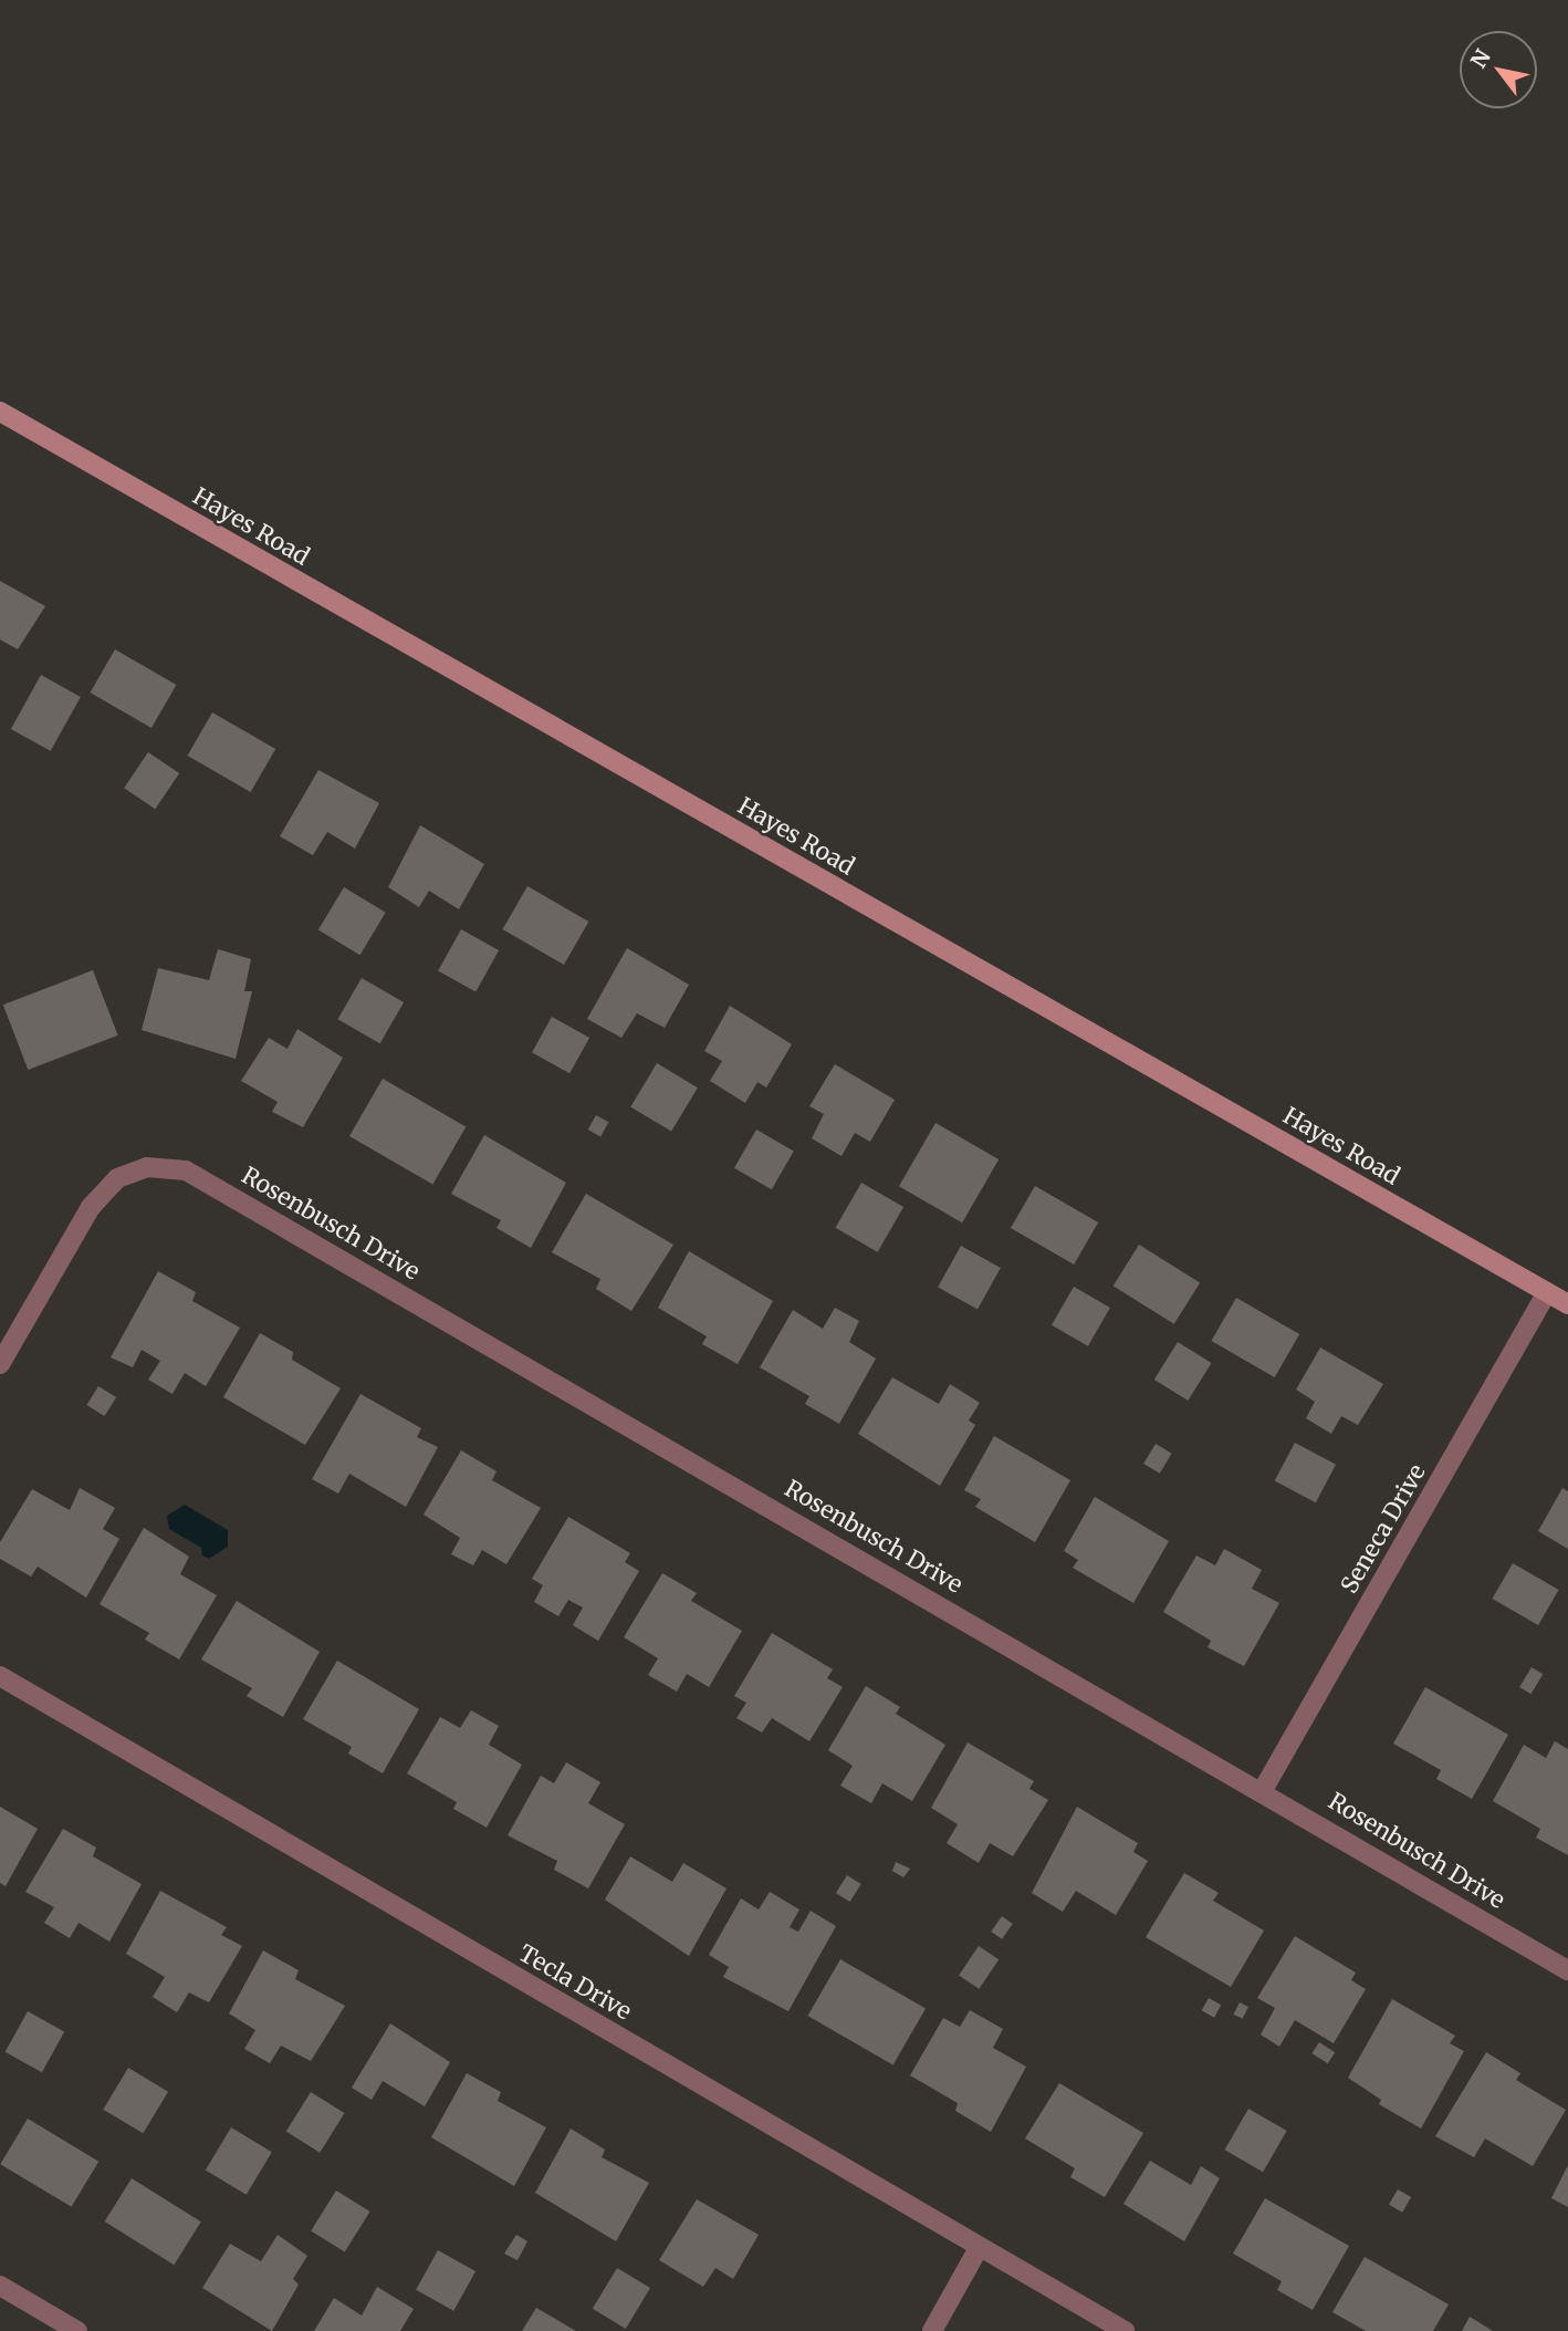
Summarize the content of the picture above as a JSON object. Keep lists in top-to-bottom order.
{
  "streets": {
    "street": [
      "Hayes Road",
      "Rosenbusch Drive",
      "Seneca Drive",
      "Tecla Drive"
    ]
  },
  "crossings": [
    ["Hayes Road", "Seneca Drive"],
    ["Rosenbusch Drive", "Seneca Drive"]
  ],
  "north": "top left"
}
